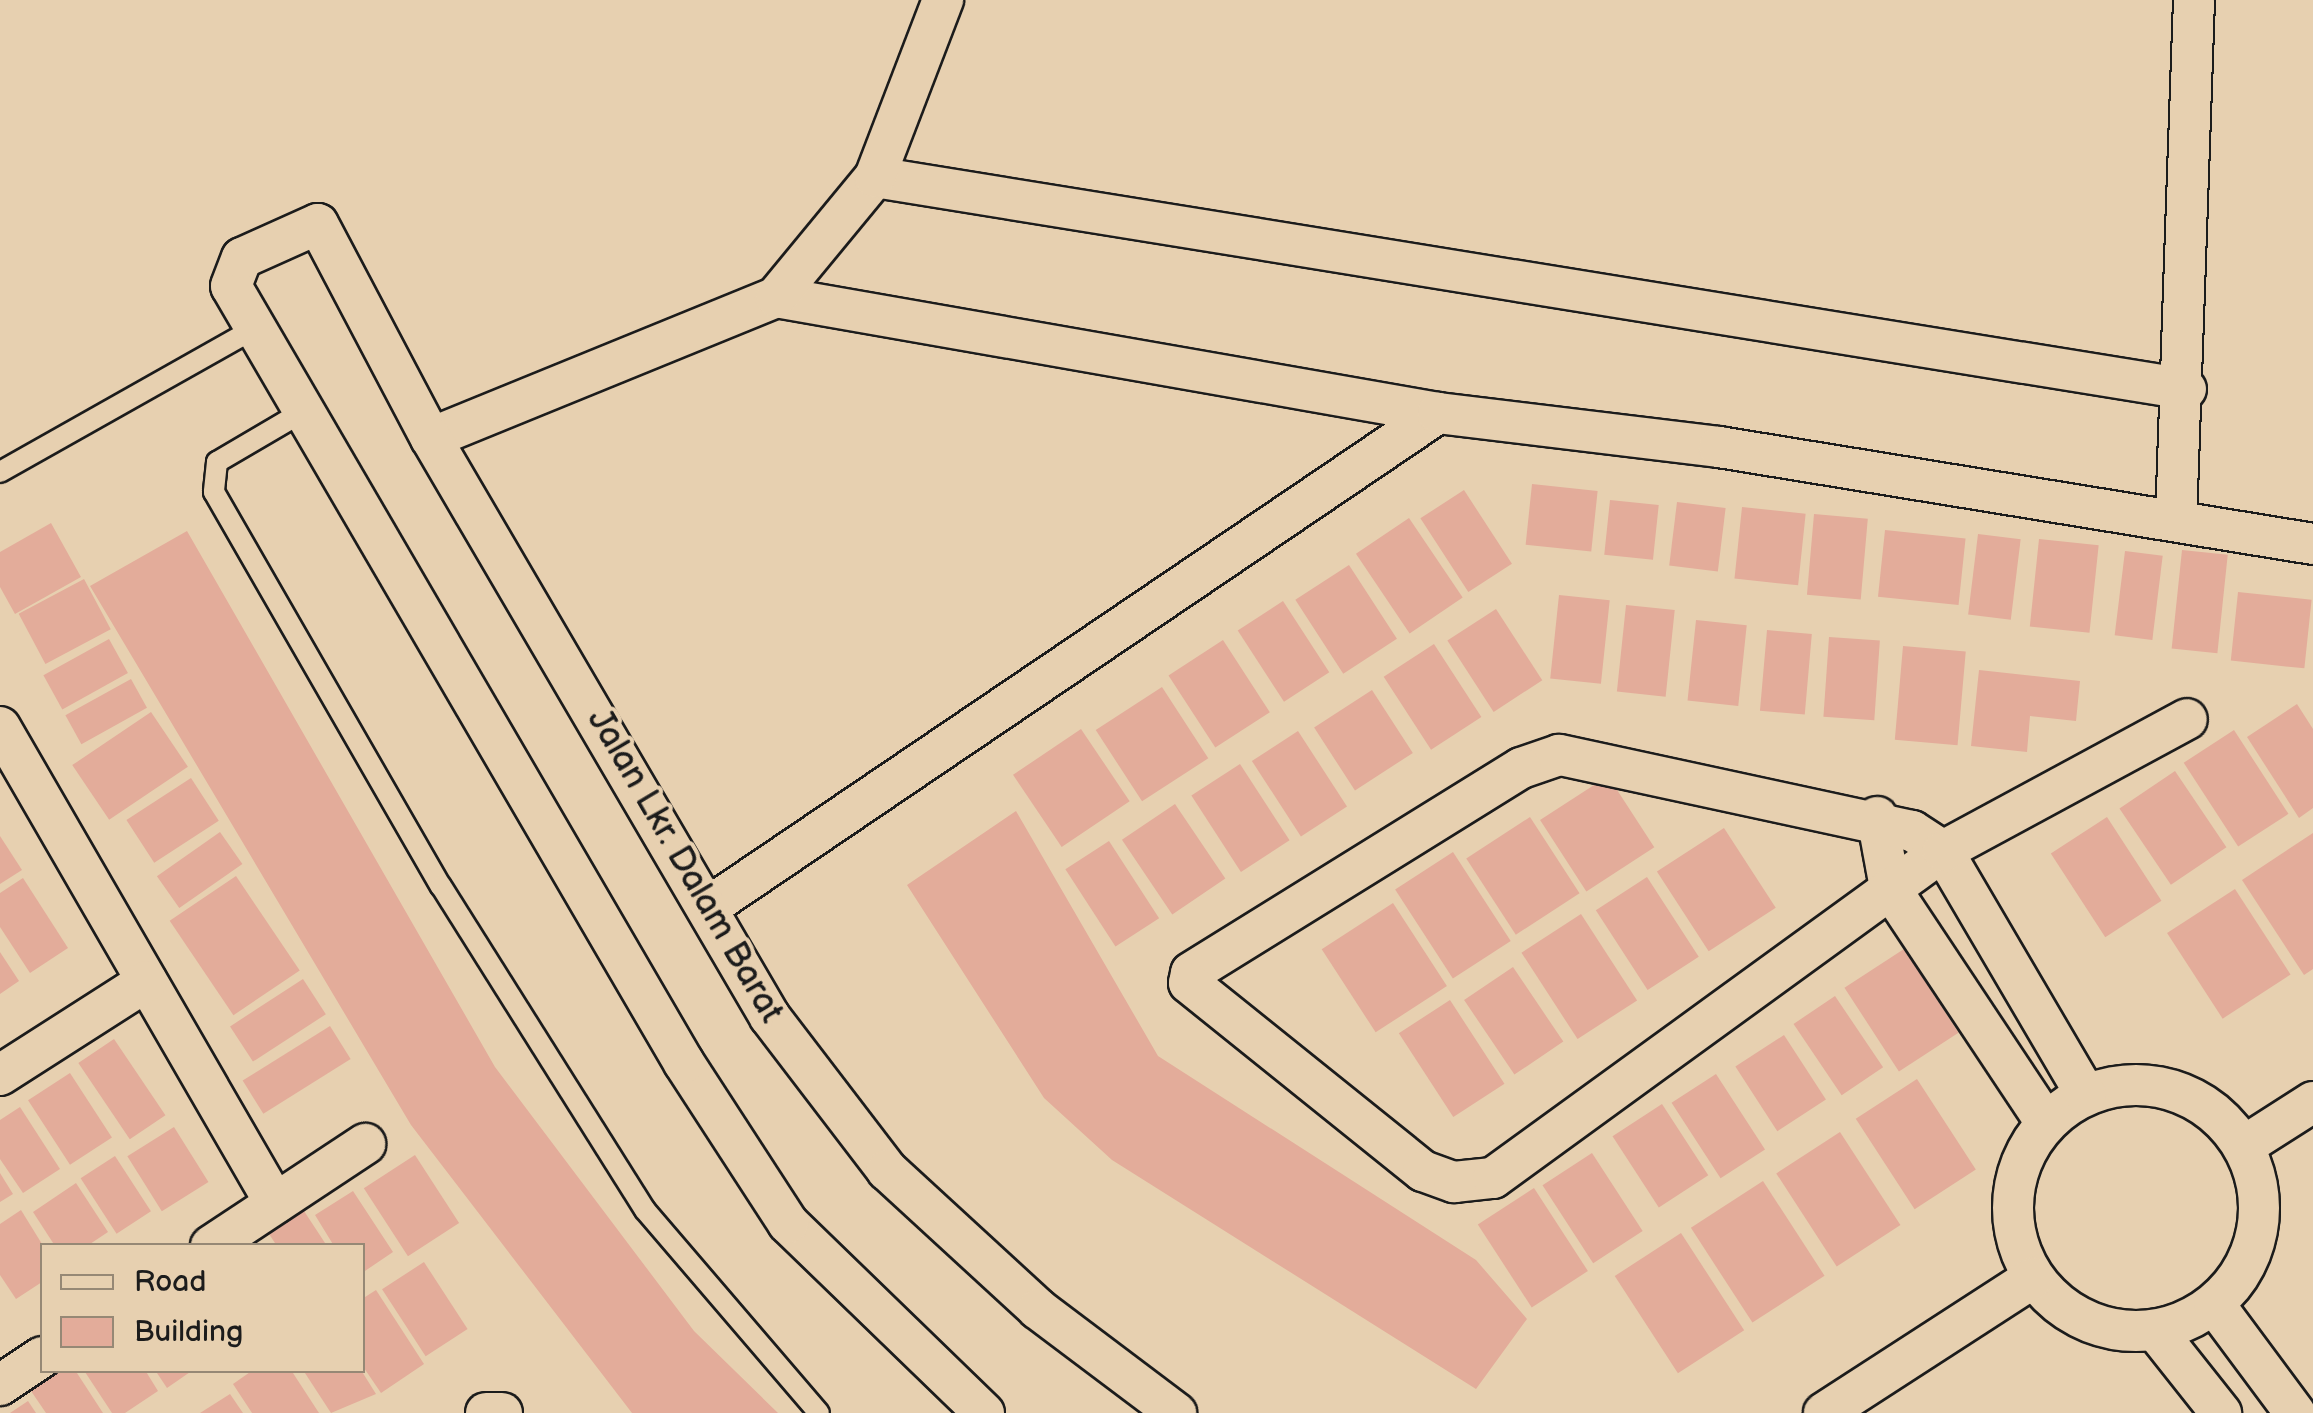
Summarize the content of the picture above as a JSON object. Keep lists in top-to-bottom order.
{
  "streets": {
    "street": ["Jalan Lkr. Dalam Barat"]
  },
  "legend": ["Road", "Building"]
}
